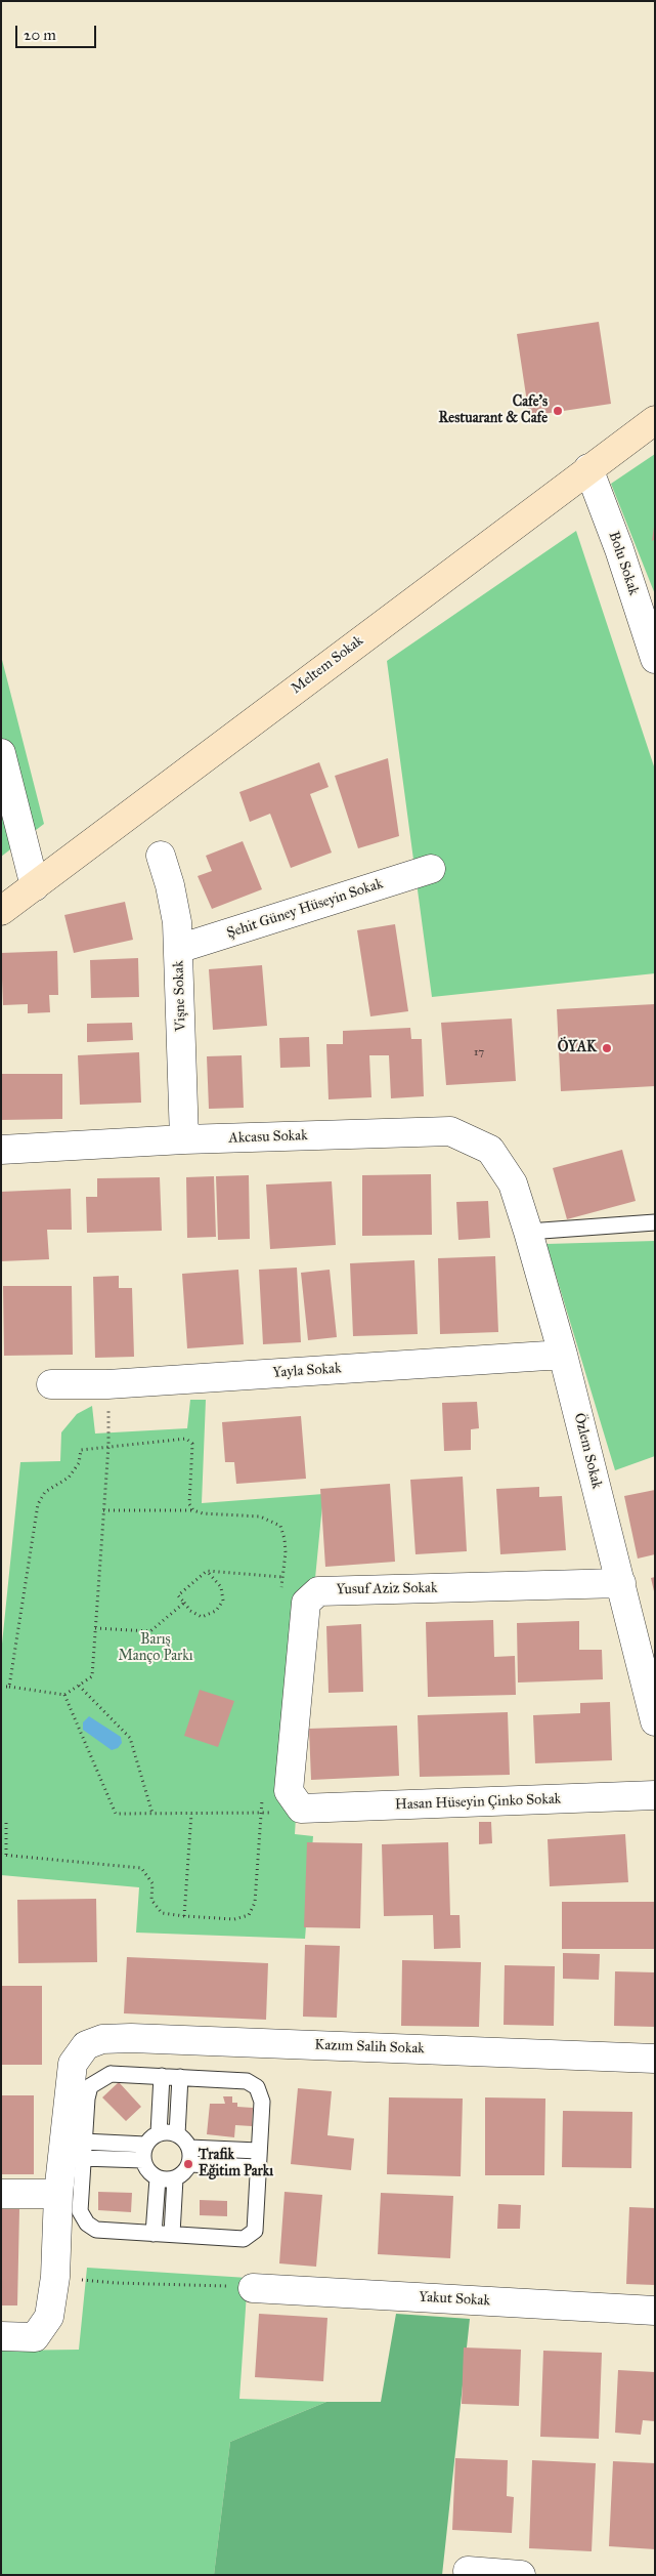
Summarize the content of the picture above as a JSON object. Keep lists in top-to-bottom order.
{
  "streets": {
    "main road": ["Meltem Sokak"],
    "street": [
      "Bolu Sokak",
      "Şehit Güney Hüseyin Sokak",
      "Vişne Sokak",
      "Akcasu Sokak",
      "Yayla Sokak",
      "Özlem Sokak",
      "Yusuf Aziz Sokak",
      "Hasan Hüseyin Çinko Sokak",
      "Kazım Salih Sokak",
      "Yakut Sokak"
    ]
  },
  "crossings": [
    ["Bolu Sokak", "Meltem Sokak"],
    ["Şehit Güney Hüseyin Sokak", "Vişne Sokak"],
    ["Vişne Sokak", "Akcasu Sokak"],
    ["Akcasu Sokak", "Özlem Sokak"],
    ["Yayla Sokak", "Özlem Sokak"],
    ["Özlem Sokak", "Yusuf Aziz Sokak"],
    ["Yusuf Aziz Sokak", "Hasan Hüseyin Çinko Sokak"]
  ],
  "parks": ["Barış Manço Parkı"],
  "places": ["Cafe's Restuarant & Cafe", "ÖYAK", "Trafik Eğitim Parkı"],
  "house_numbers": ["17"],
  "scale_bar": "20 m"
}
